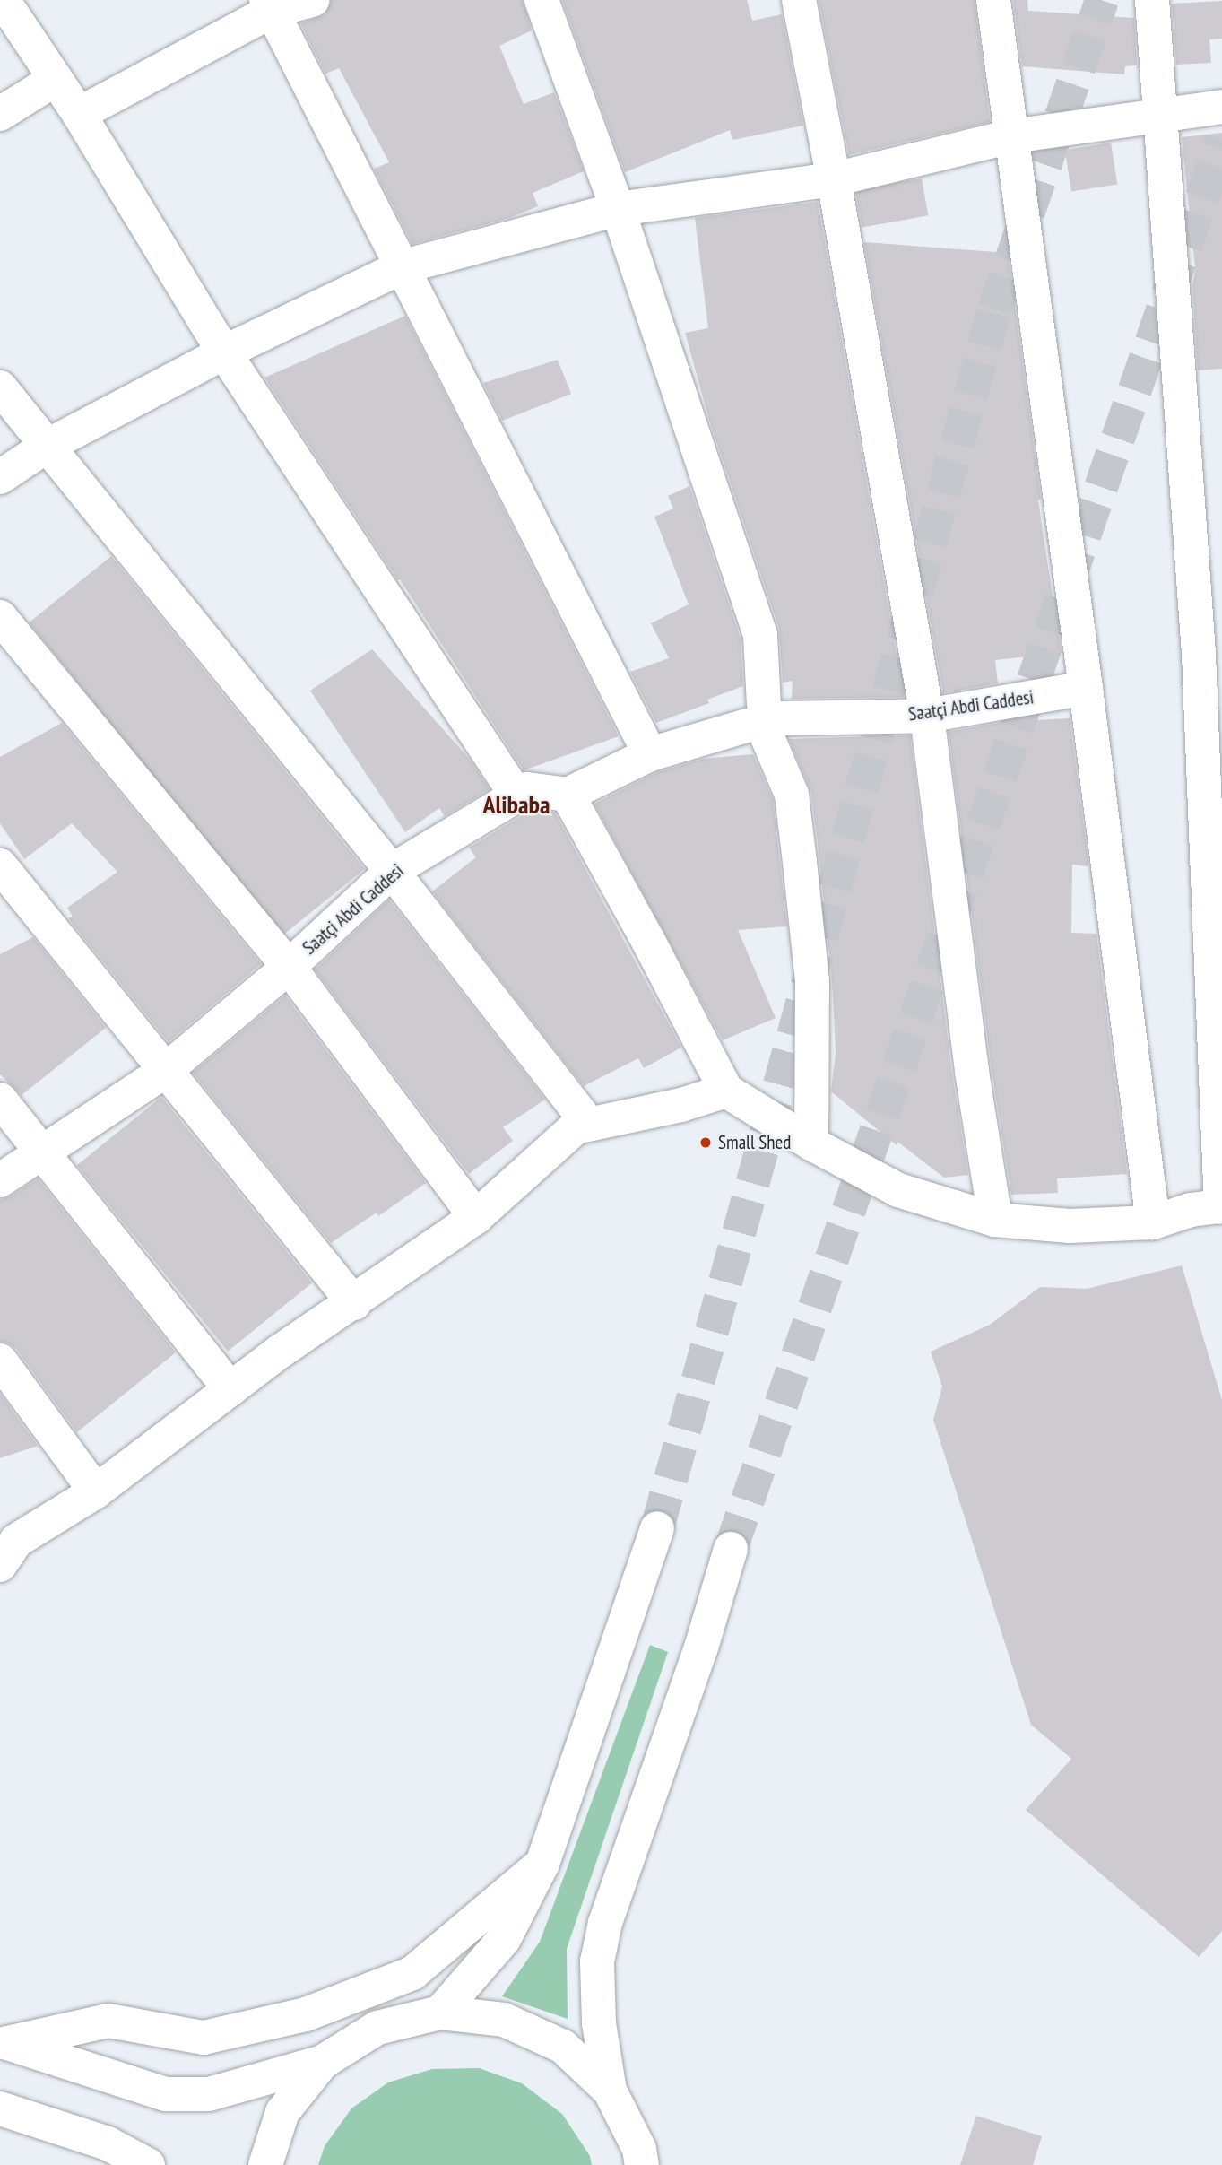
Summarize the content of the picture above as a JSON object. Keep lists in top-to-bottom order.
{
  "streets": {
    "street": ["Saatçi Abdi Caddesi"]
  },
  "districts": ["Alibaba"],
  "places": ["Small Shed"]
}
